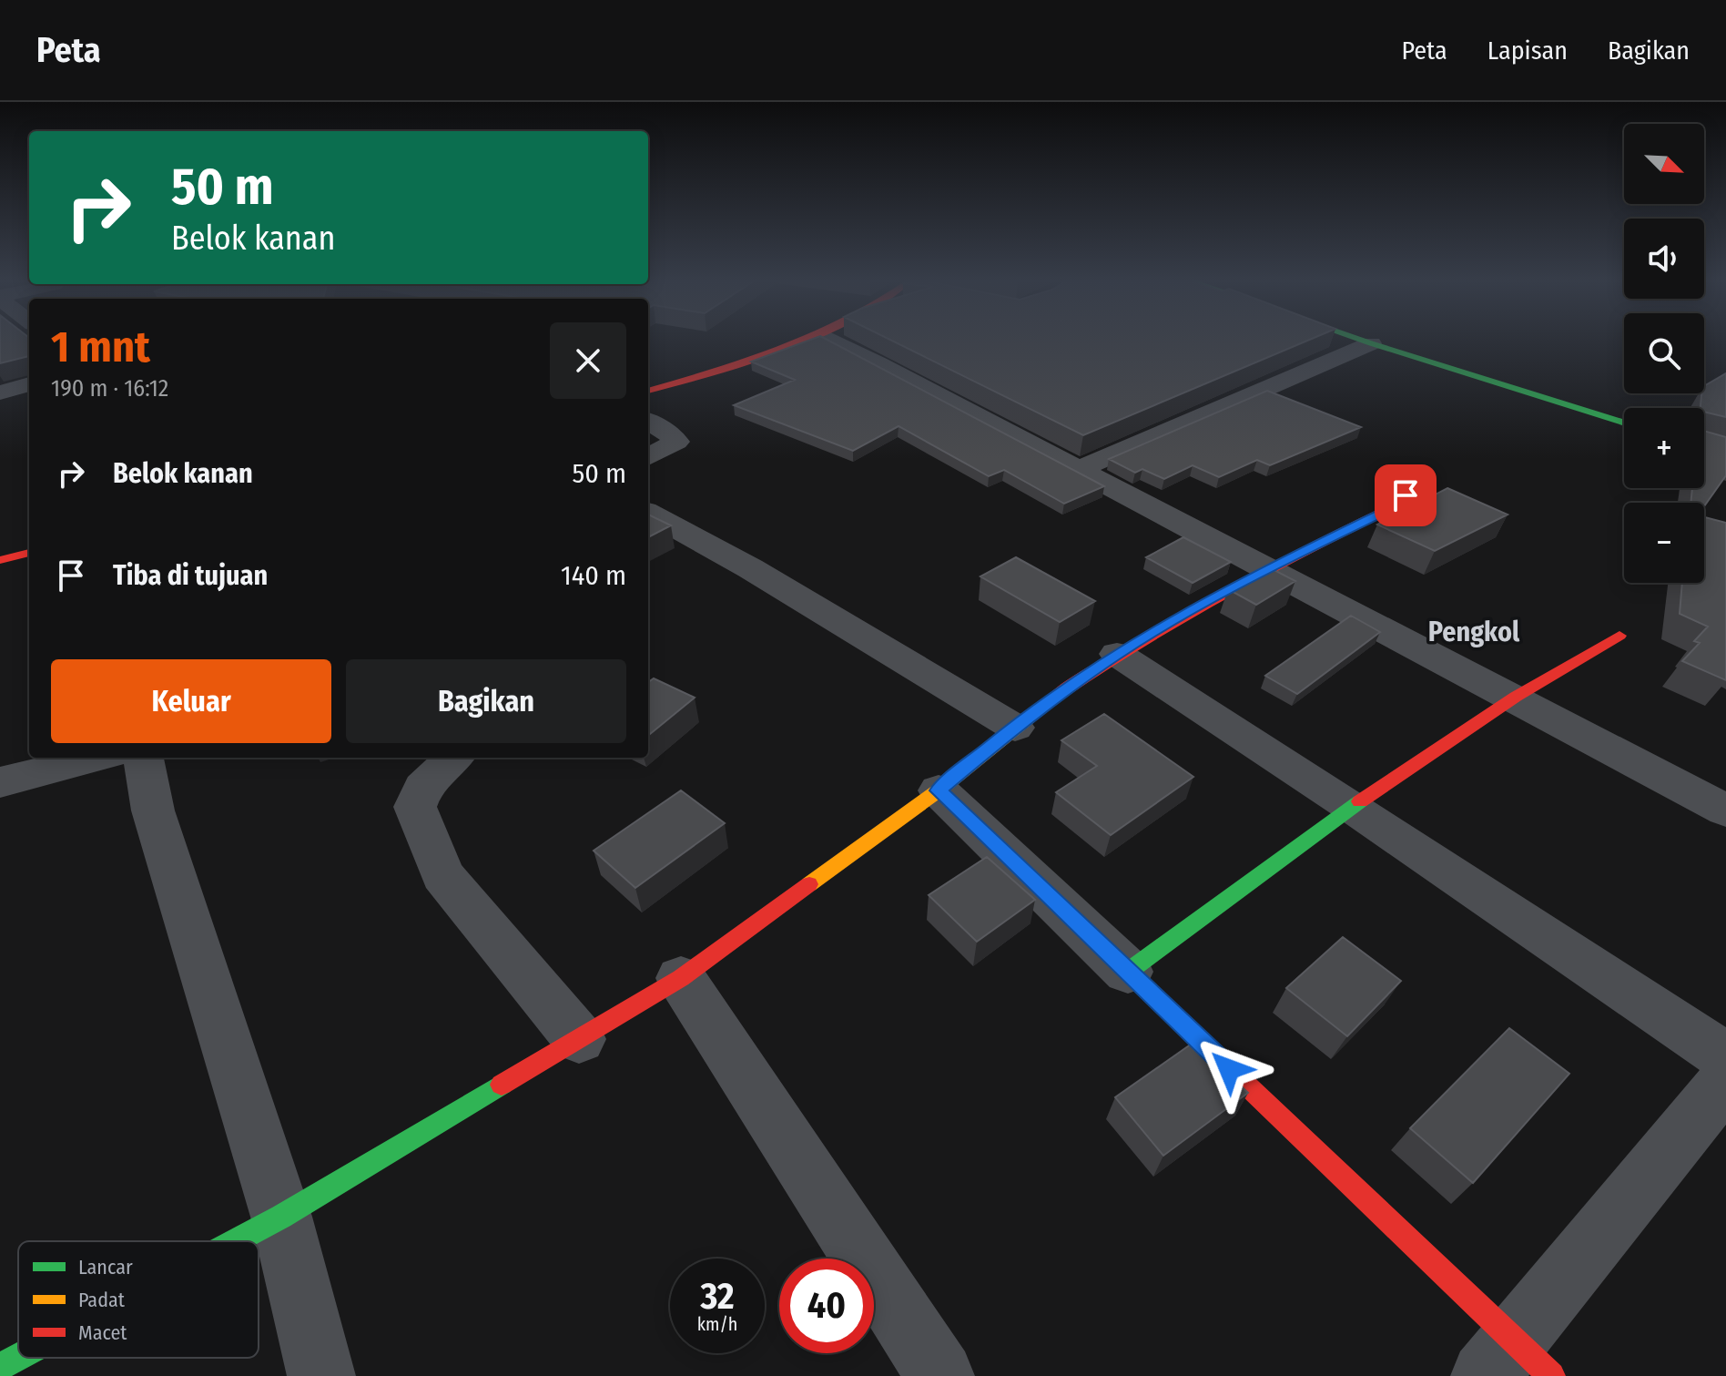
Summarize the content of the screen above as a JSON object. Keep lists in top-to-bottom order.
{
  "districts": ["Pengkol"],
  "legend": ["Lancar", "Padat", "Macet"],
  "north": "bottom right",
  "page": {
    "header": "Peta",
    "nav": ["Peta", "Lapisan", "Bagikan"],
    "map_buttons": ["+", "−"],
    "turn": ["50 m", "Belok kanan"],
    "heading": ["1 mnt", "190 m · 16:12"],
    "list": [
      {
        "name": "Belok kanan",
        "value": "50 m"
      },
      {
        "name": "Tiba di tujuan",
        "value": "140 m"
      }
    ],
    "buttons": ["Keluar", "Bagikan"],
    "speed": "32 km/h",
    "limit": "40"
  }
}
